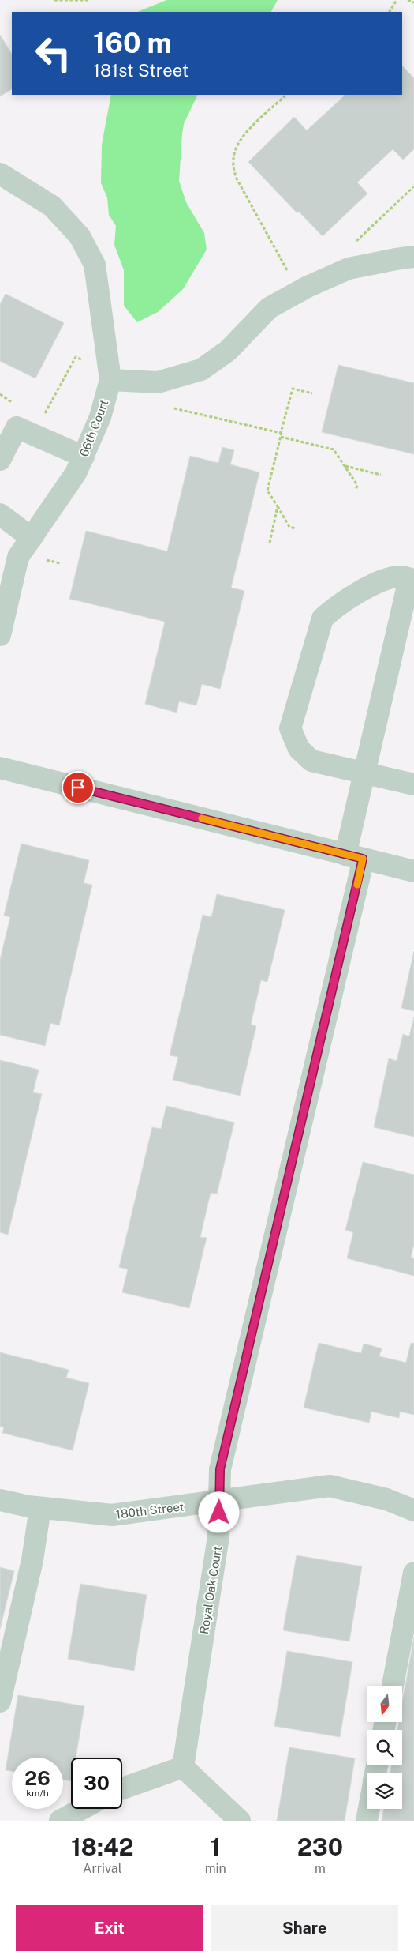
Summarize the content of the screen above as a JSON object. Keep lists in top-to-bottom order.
{
  "streets": {
    "street": ["66th Court", "180th Street", "Royal Oak Court"]
  },
  "crossings": [
    ["180th Street", "Royal Oak Court"]
  ],
  "north": "bottom",
  "page": {
    "turn": ["160 m", "181st Street"],
    "speed": "26 km/h",
    "limit": "30",
    "eta": [
      "18:42",
      "Arrival",
      "1",
      "min",
      "230",
      "m"
    ],
    "buttons": ["Exit", "Share"]
  }
}
